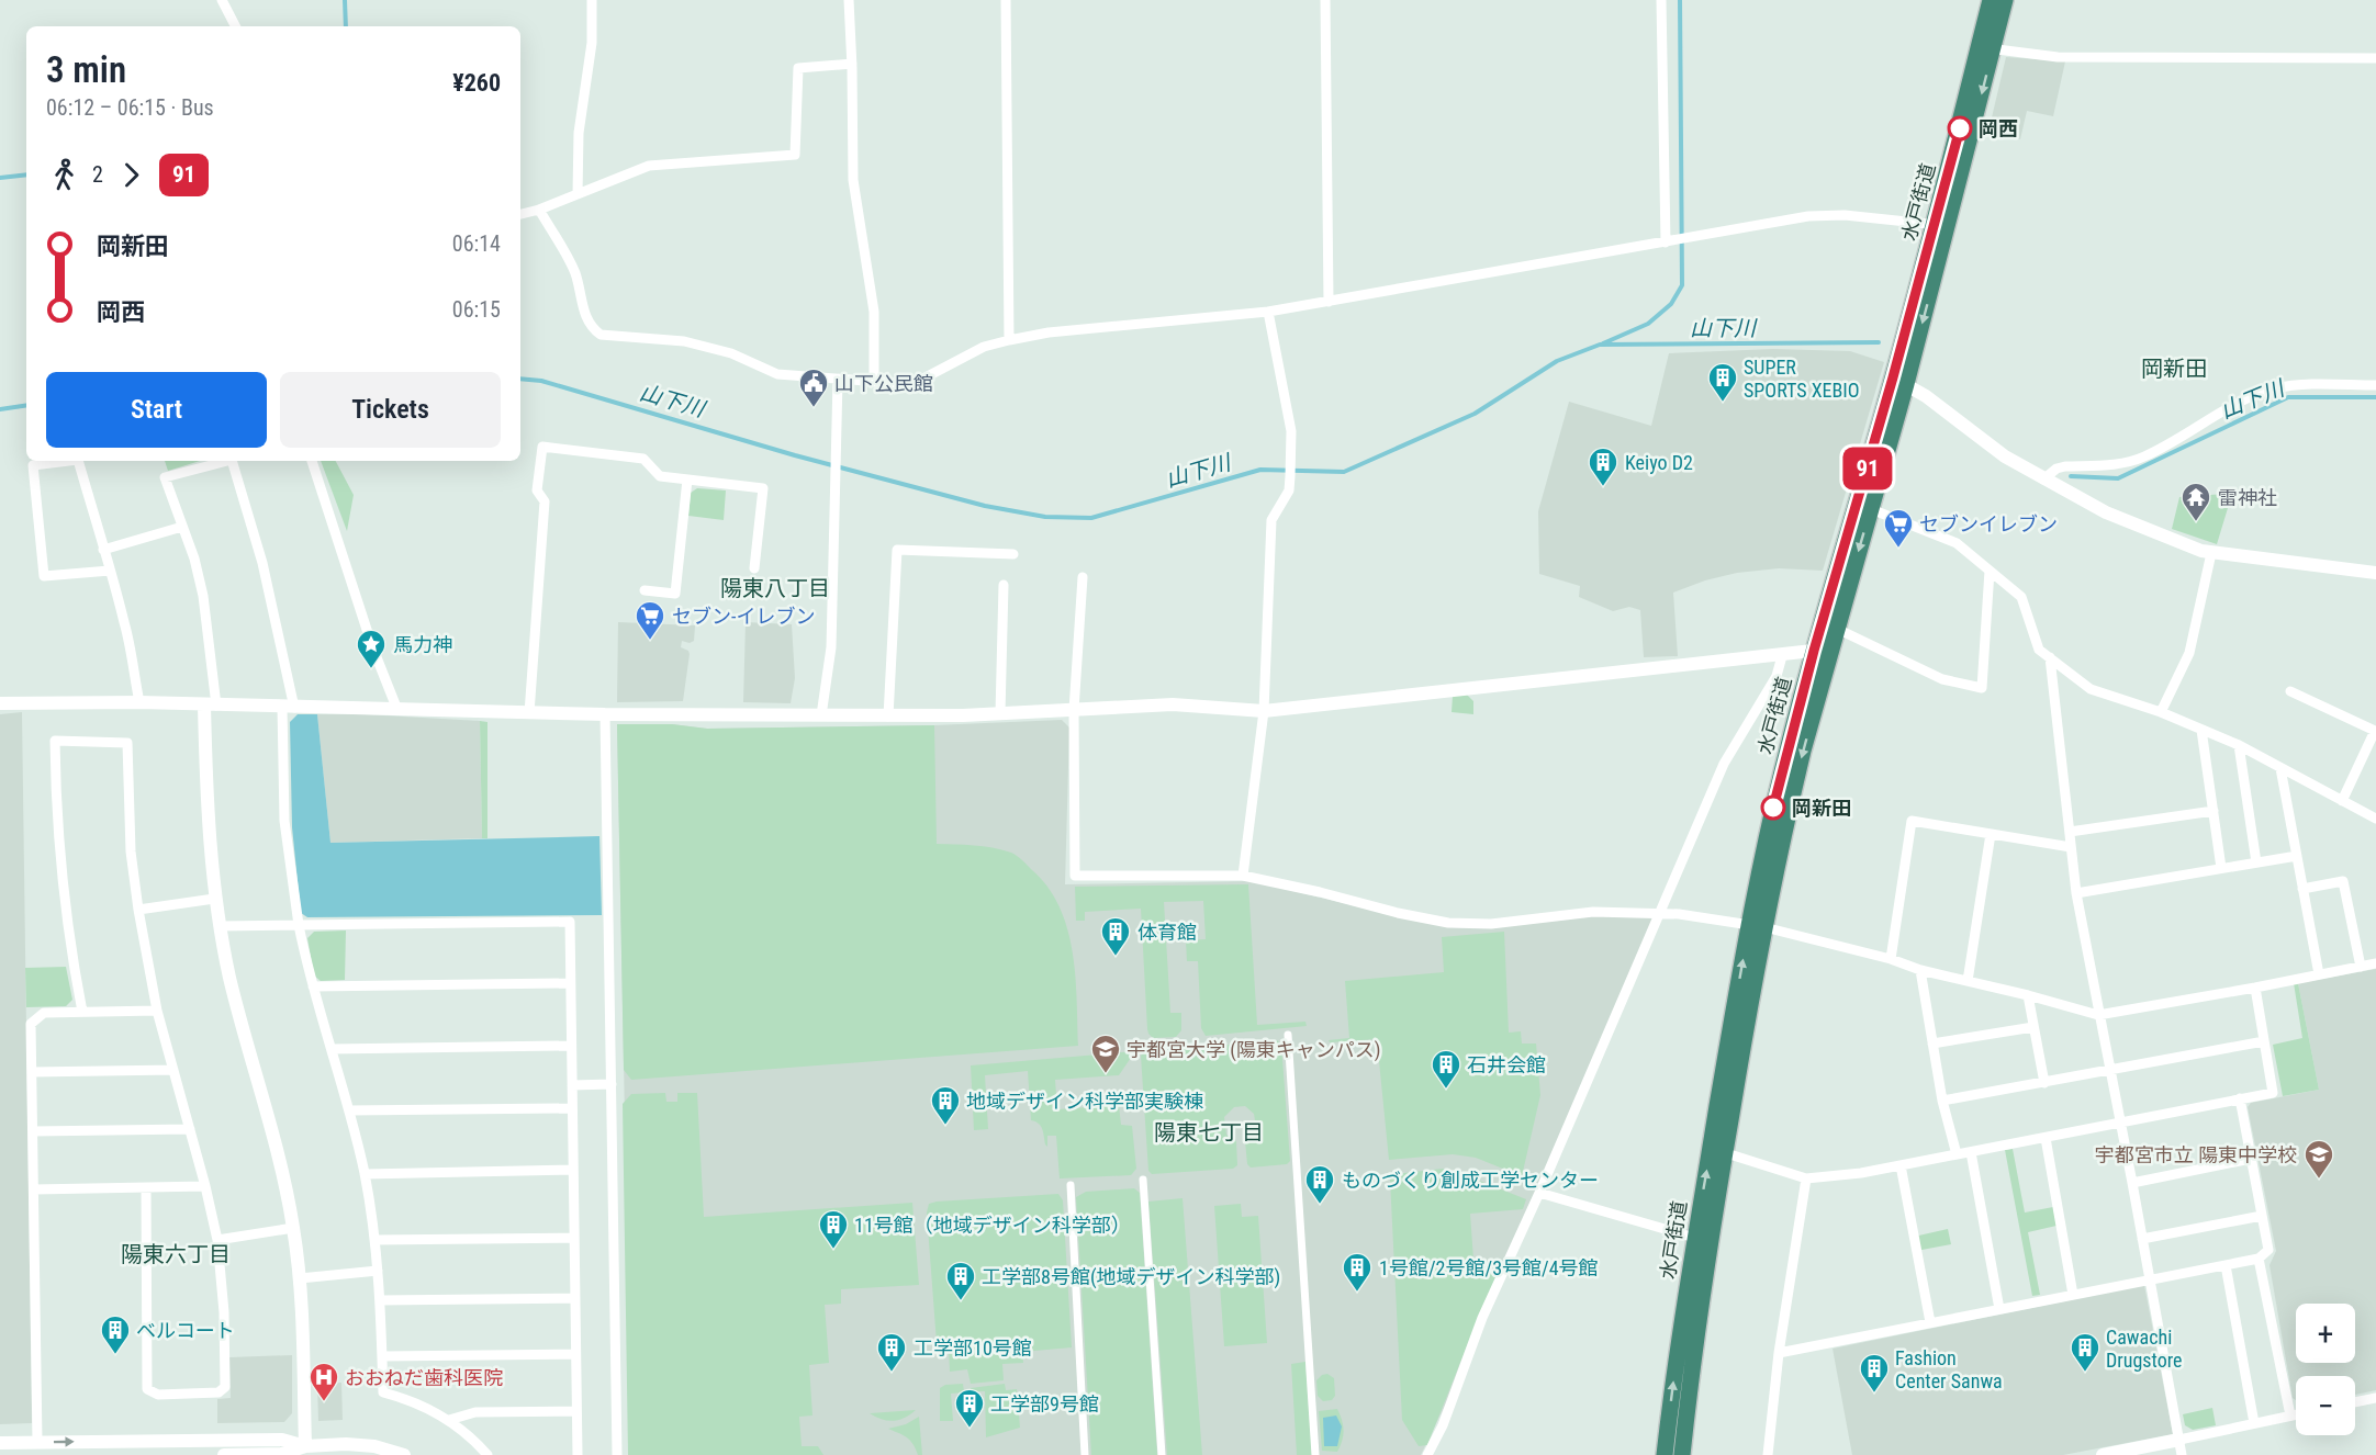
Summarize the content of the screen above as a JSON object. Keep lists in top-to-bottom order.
{
  "streets": {
    "highway": ["水戸街道"]
  },
  "districts": [
    "岡新田",
    "陽東八丁目",
    "陽東七丁目",
    "陽東六丁目"
  ],
  "water": ["山下川"],
  "places": {
    "other": ["岡西", "岡新田"],
    "building": [
      "SUPER SPORTS XEBIO",
      "Keiyo D2",
      "体育館",
      "石井会館",
      "地域デザイン科学部実験棟",
      "ものづくり創成工学センター",
      "11号館（地域デザイン科学部）",
      "1号館/2号館/3号館/4号館",
      "工学部8号館(地域デザイン科学部)",
      "ベルコート",
      "工学部10号館",
      "Cawachi Drugstore",
      "Fashion Center Sanwa",
      "工学部9号館"
    ],
    "public building": ["山下公民館"],
    "temple": ["雷神社"],
    "supermarket": ["セブンイレブン", "セブン-イレブン"],
    "place": ["馬力神"],
    "school or university": ["宇都宮大学 (陽東キャンパス)", "宇都宮市立 陽東中学校"],
    "hospital": ["おおねだ歯科医院"]
  },
  "lines": ["bus line 91"],
  "page": {
    "on_map": "91",
    "heading": ["3 min", "06:12 – 06:15 · Bus", "¥260"],
    "legs": ["2", "91"],
    "list": [
      {
        "name": "岡新田",
        "value": "06:14"
      },
      {
        "name": "岡西",
        "value": "06:15"
      }
    ],
    "buttons": ["Start", "Tickets"],
    "map_buttons": ["+", "−"]
  }
}
